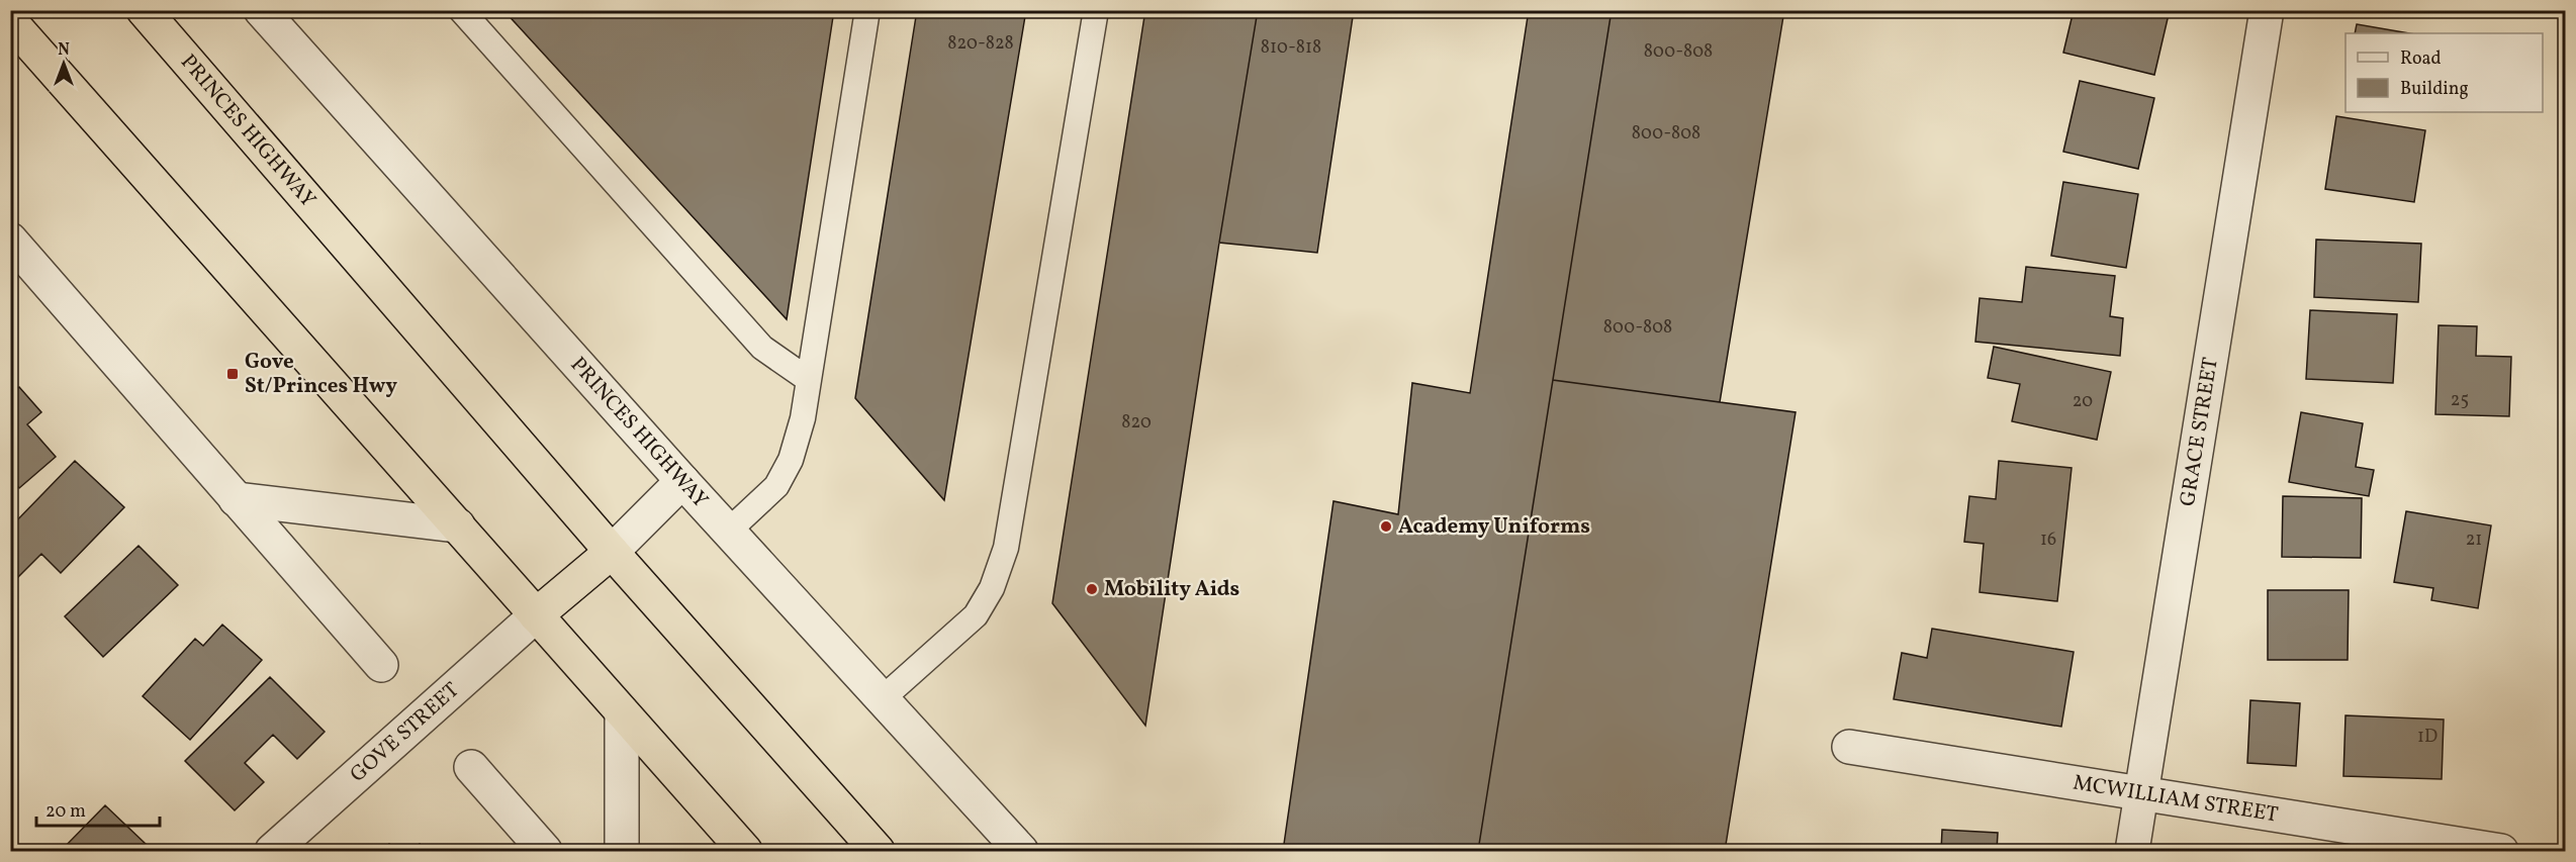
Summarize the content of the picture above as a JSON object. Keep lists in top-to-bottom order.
{
  "streets": {
    "highway": ["PRINCES HIGHWAY"],
    "street": ["GRACE STREET", "GOVE STREET", "MCWILLIAM STREET"]
  },
  "crossings": [
    ["GRACE STREET", "MCWILLIAM STREET"]
  ],
  "places": {
    "transit": ["Gove St/Princes Hwy"],
    "other": ["Academy Uniforms", "Mobility Aids"]
  },
  "house_numbers": [
    "820-828",
    "810-818",
    "800-808",
    "800-808",
    "800-808",
    "25",
    "20",
    "820",
    "16",
    "21",
    "1D"
  ],
  "legend": ["Road", "Building"],
  "scale_bar": "20 m",
  "north": "top"
}
